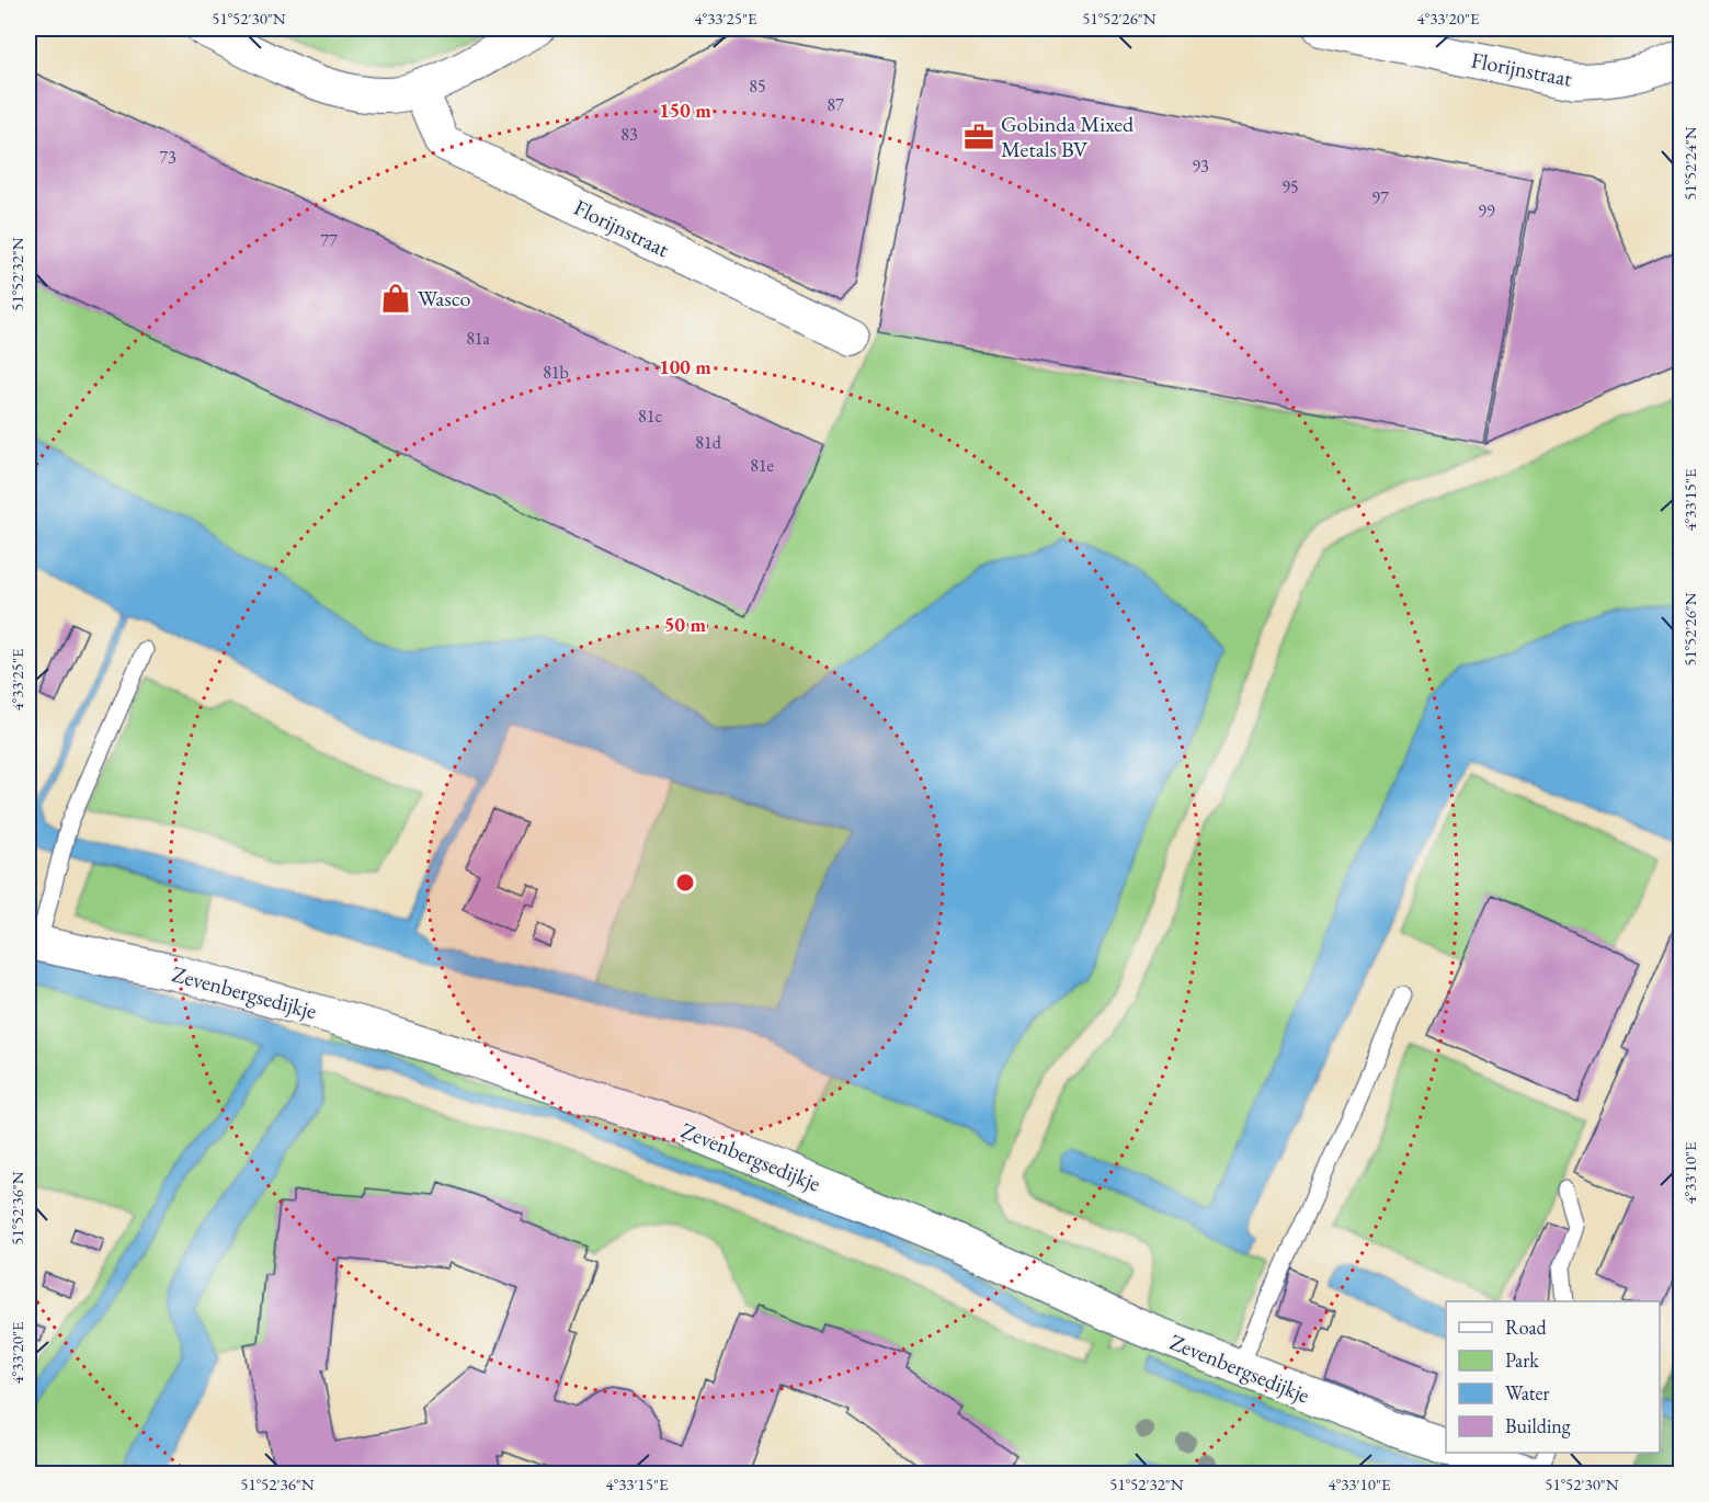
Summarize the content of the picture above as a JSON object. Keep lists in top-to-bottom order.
{
  "streets": {
    "street": ["Florijnstraat", "Zevenbergsedijkje"]
  },
  "places": {
    "office": ["Gobinda Mixed Metals BV"],
    "shop": ["Wasco"]
  },
  "house_numbers": [
    "85",
    "87",
    "83",
    "73",
    "93",
    "95",
    "97",
    "99",
    "77",
    "81a",
    "81b",
    "81c",
    "81d",
    "81e"
  ],
  "legend": [
    "Road",
    "Park",
    "Water",
    "Building"
  ],
  "coordinates": [
    "51°52'30\"N",
    "4°33'25\"E",
    "51°52'26\"N",
    "4°33'20\"E",
    "51°52'24\"N",
    "51°52'32\"N",
    "4°33'15\"E",
    "4°33'10\"E",
    "51°52'36\"N"
  ],
  "rings": ["150 m", "100 m", "50 m"]
}
